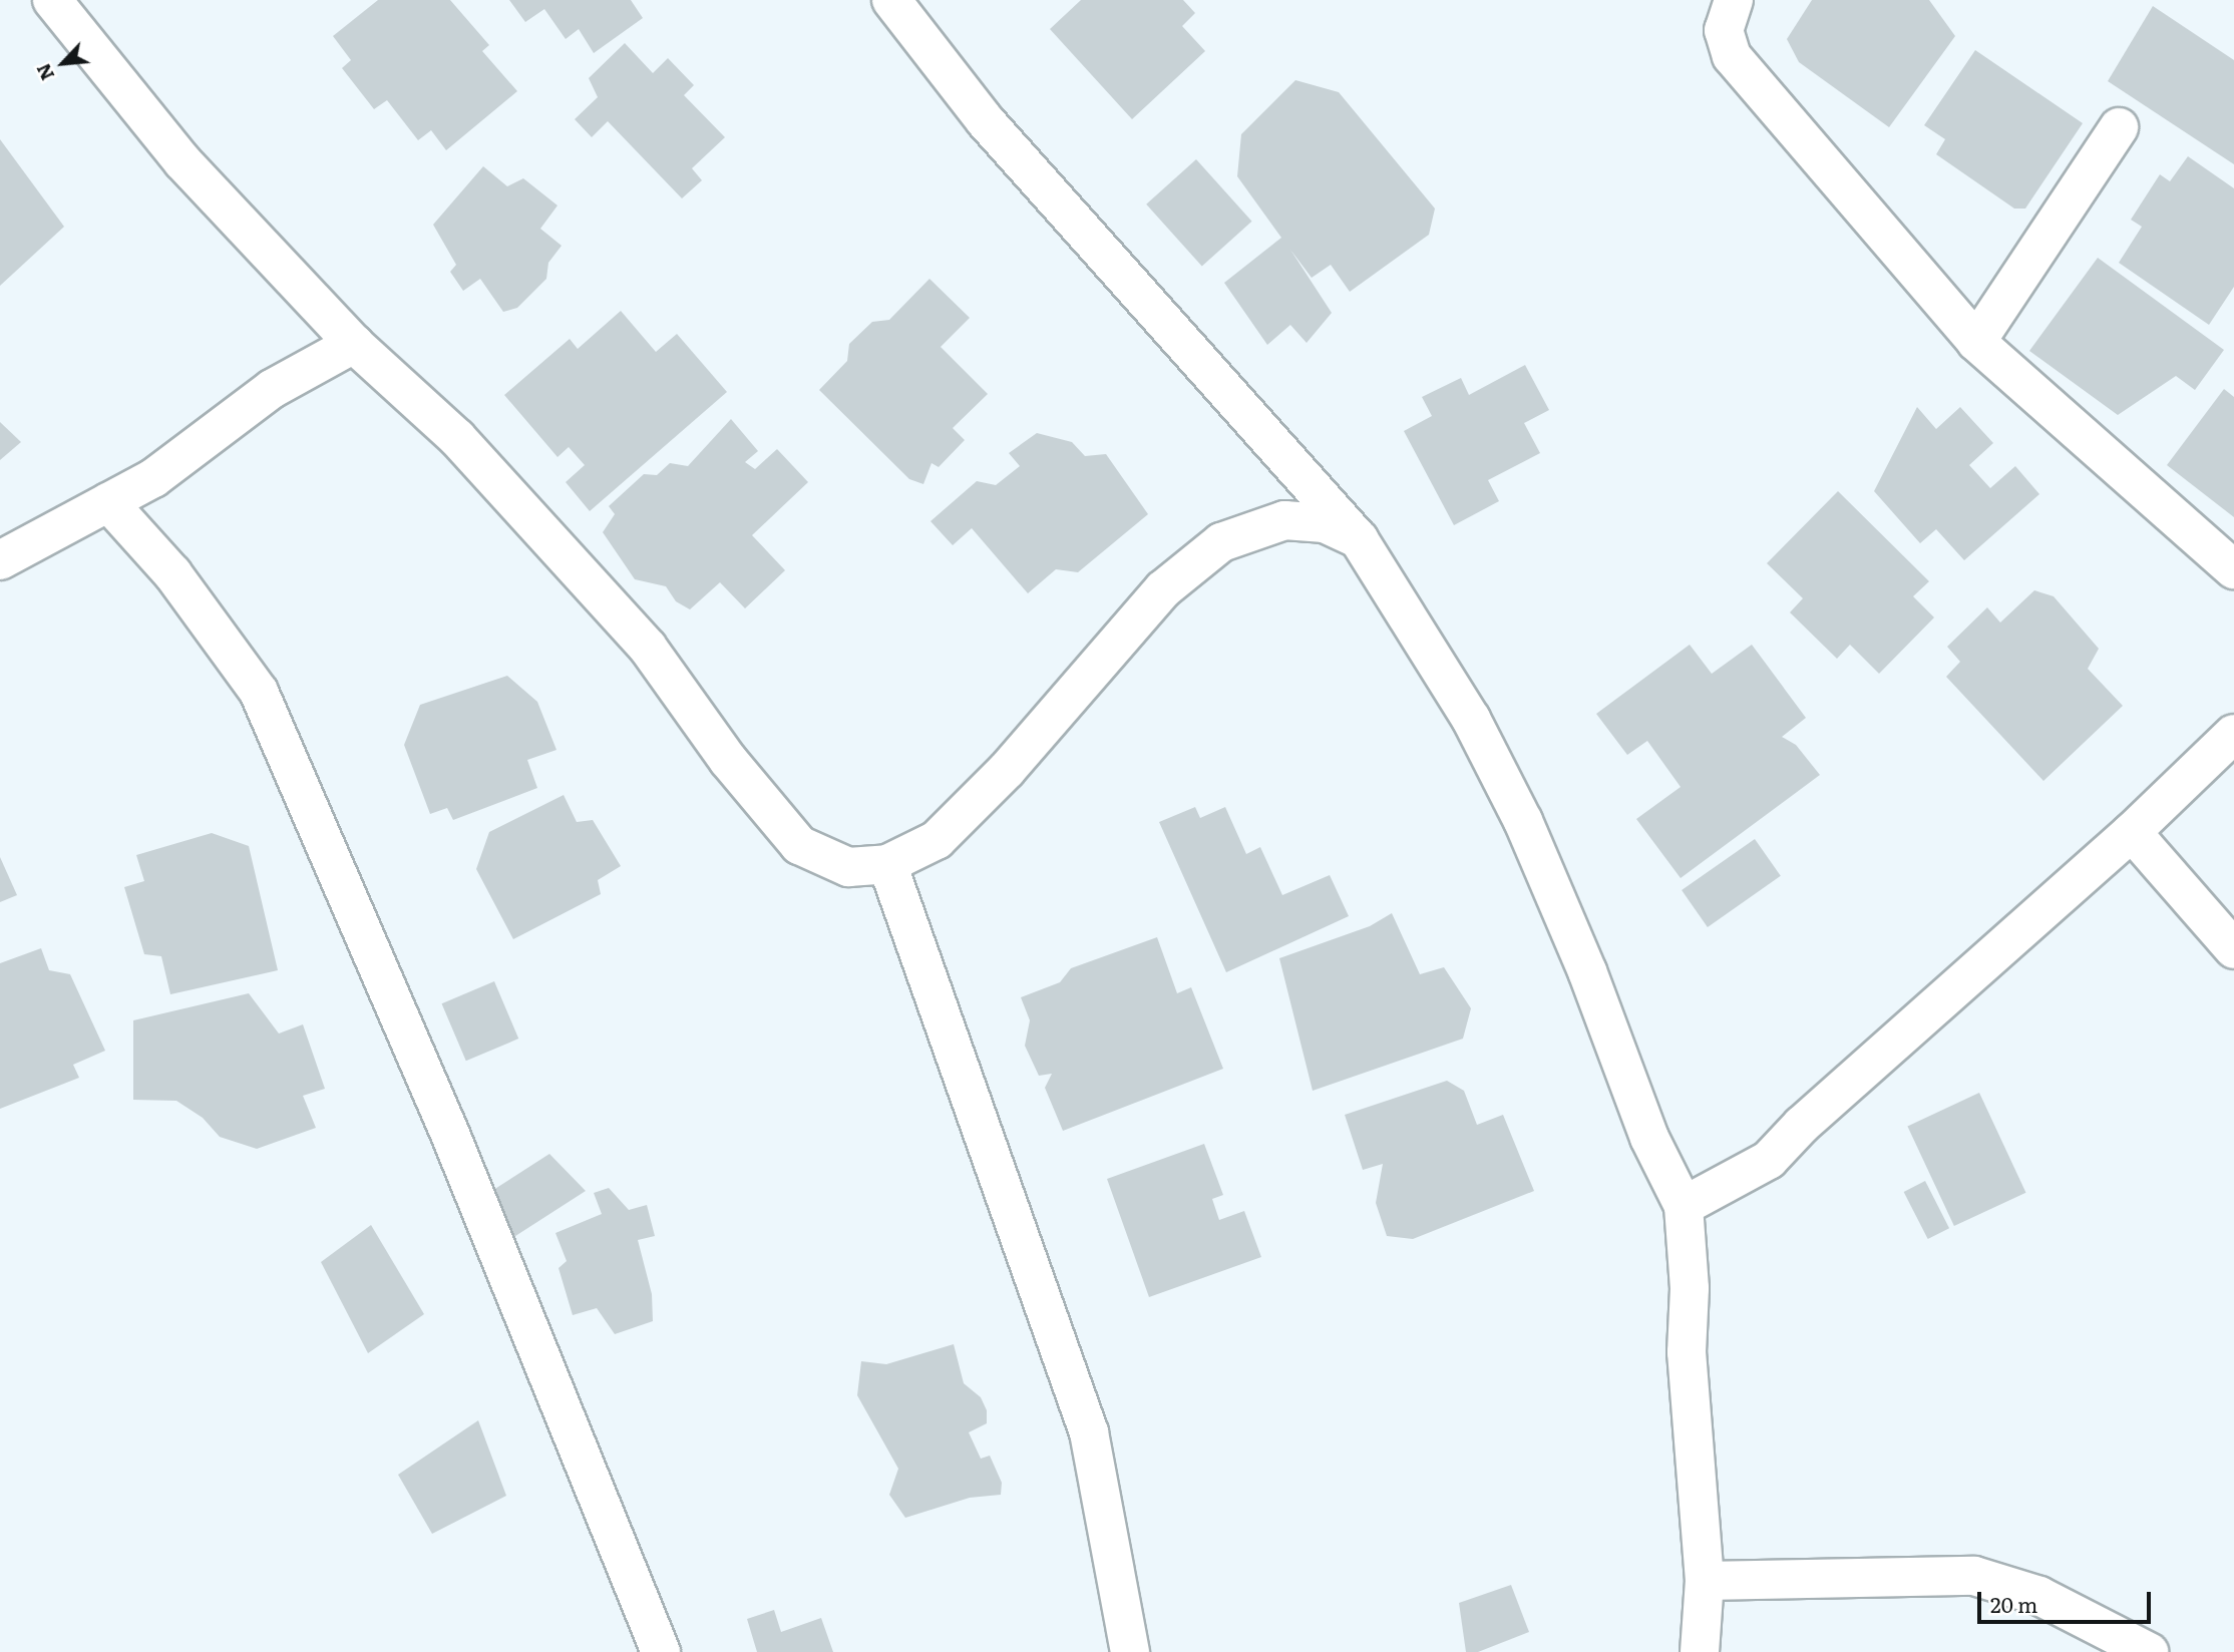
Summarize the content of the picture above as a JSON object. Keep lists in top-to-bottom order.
{
  "scale_bar": "20 m",
  "north": "bottom left"
}
